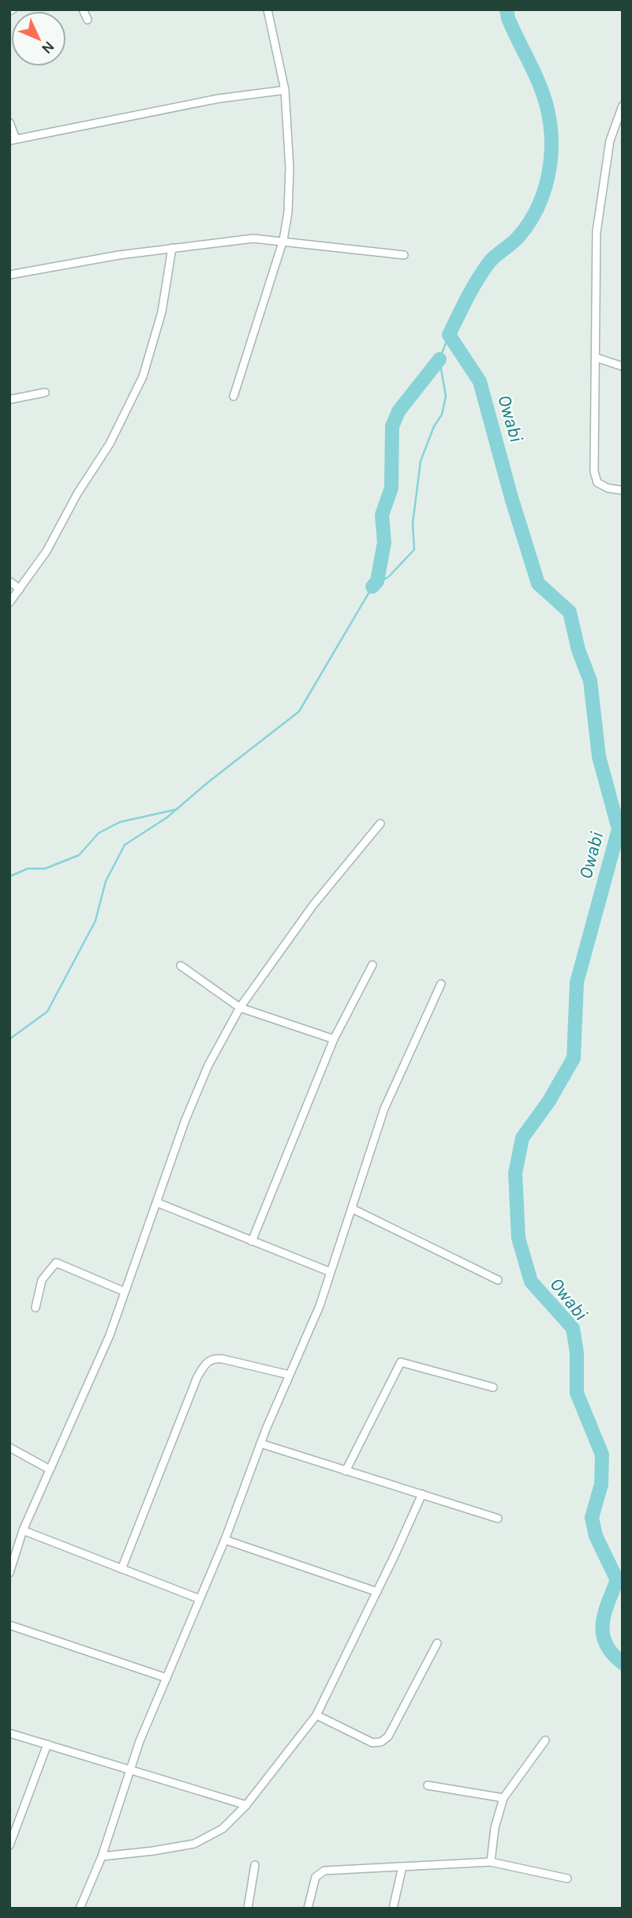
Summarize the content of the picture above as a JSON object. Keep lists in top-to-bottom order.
{
  "water": ["Owabi"],
  "north": "bottom right"
}
